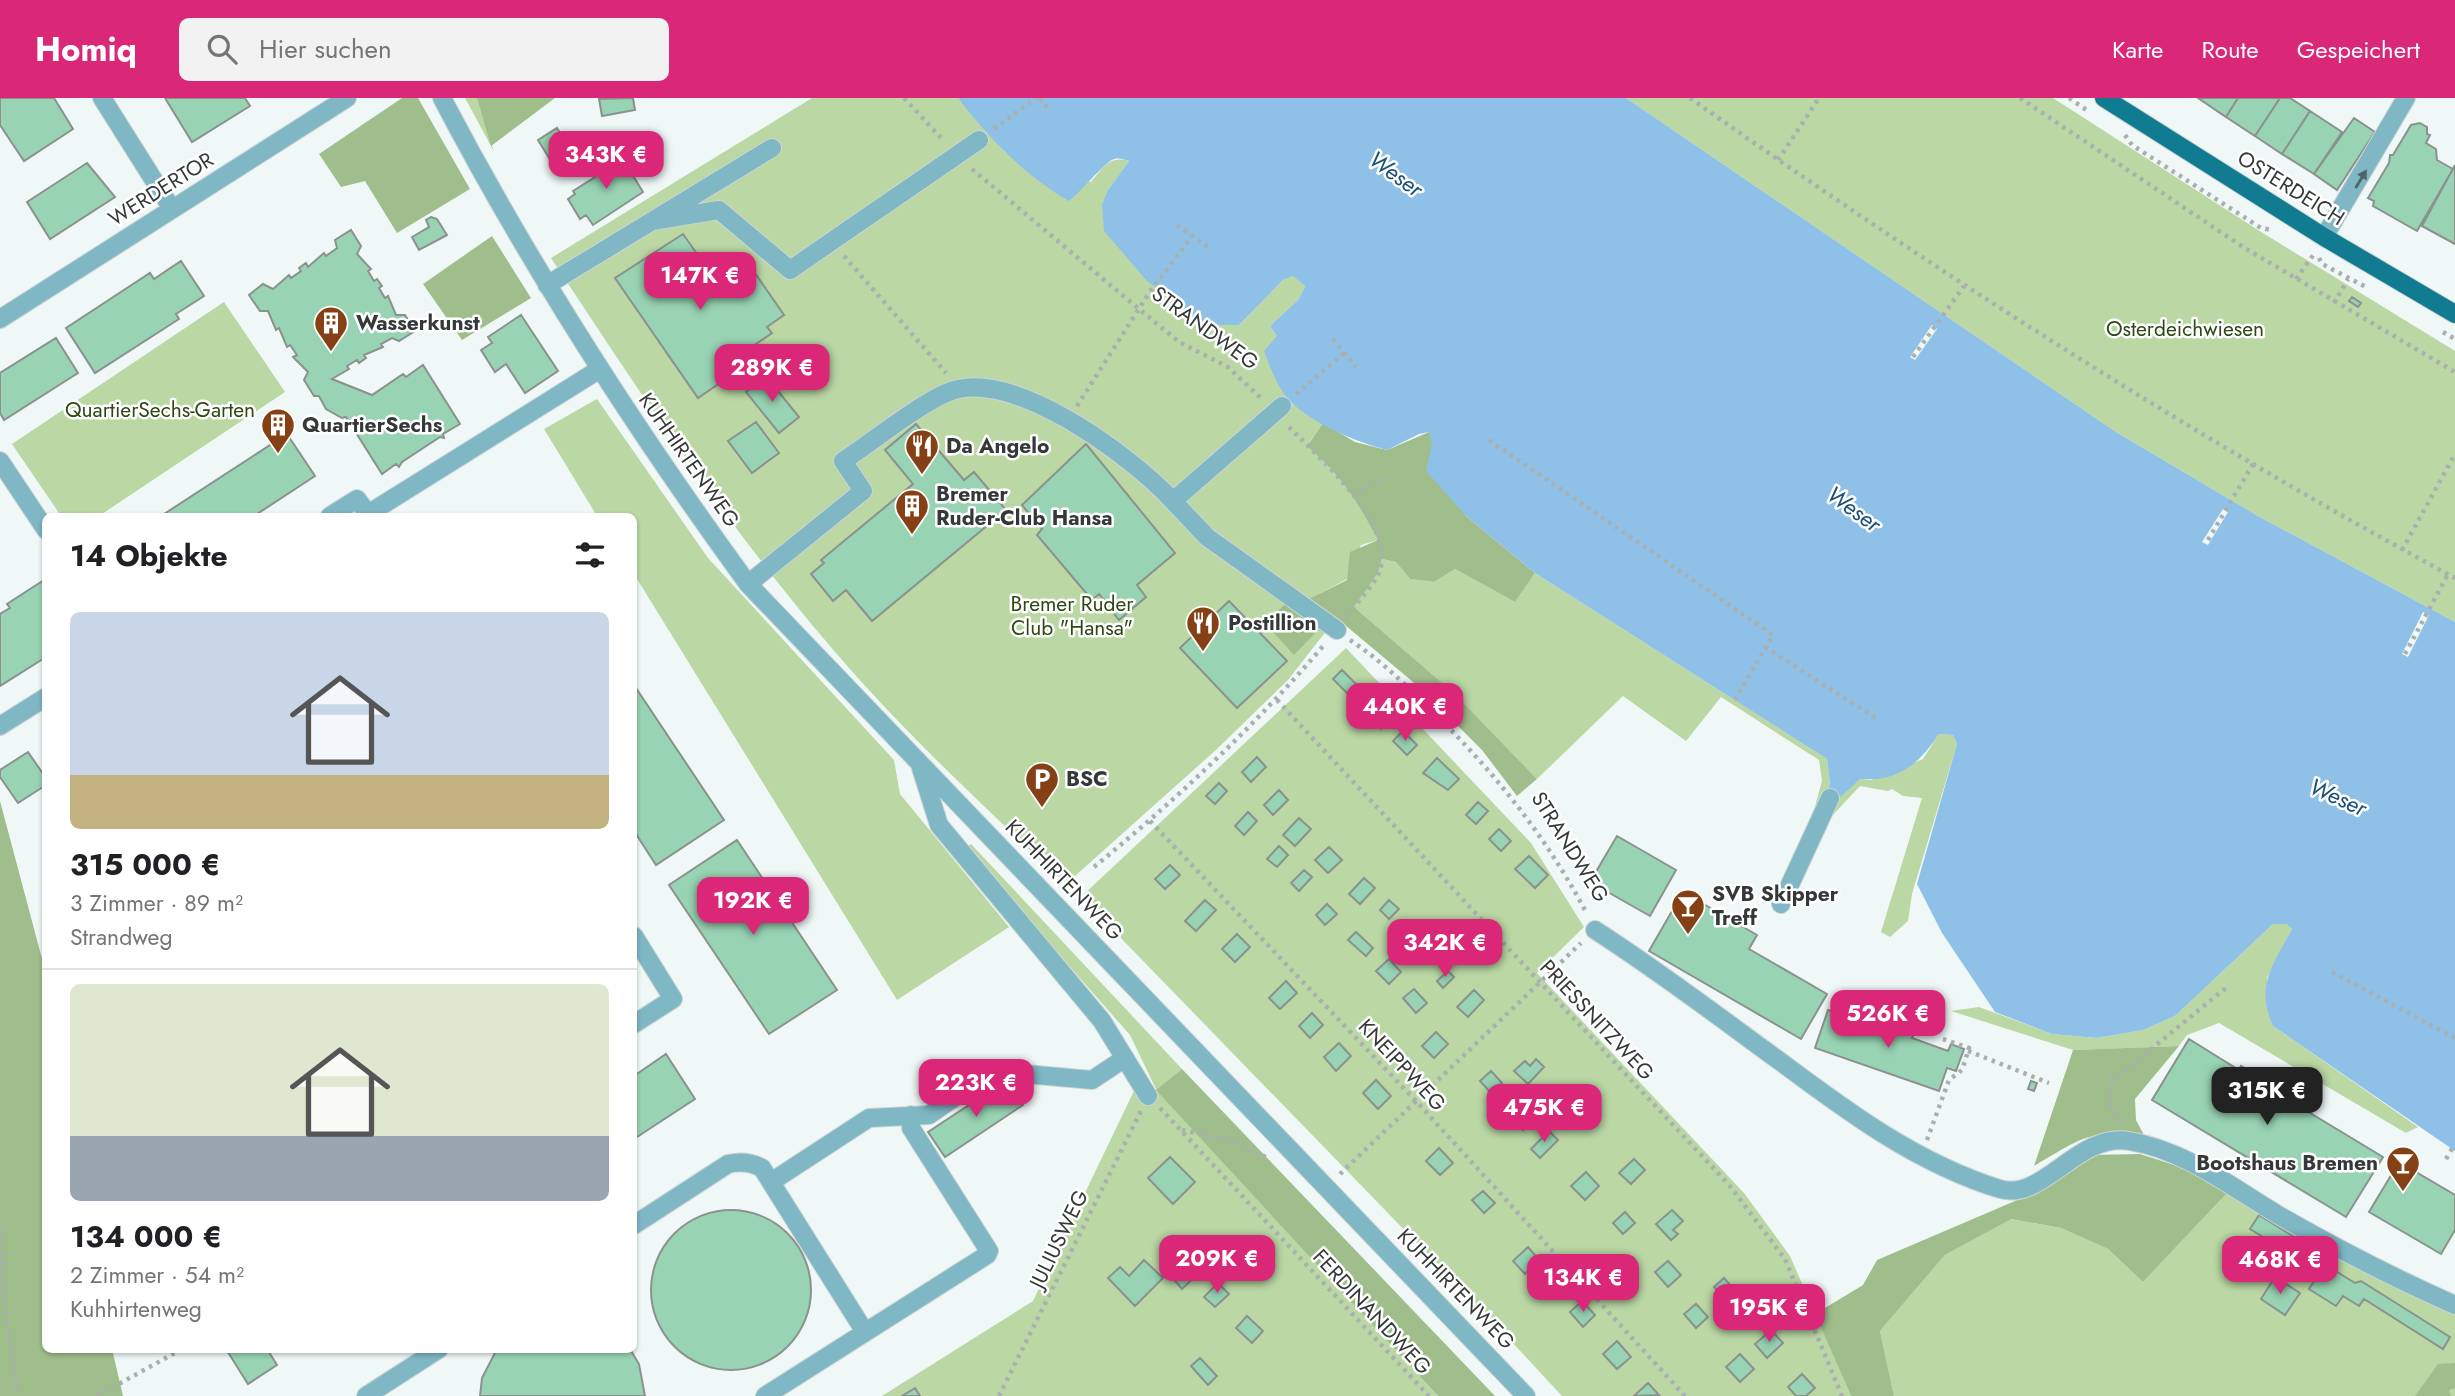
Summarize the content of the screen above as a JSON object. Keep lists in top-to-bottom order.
{
  "streets": {
    "main road": ["OSTERDEICH"],
    "street": ["WERDERTOR", "STRANDWEG", "KUHHIRTENWEG"],
    "path": [
      "PRIESSNITZWEG",
      "KNEIPPWEG",
      "JULIUSWEG",
      "FERDINANDWEG"
    ]
  },
  "crossings": [
    ["JULIUSWEG", "FERDINANDWEG"]
  ],
  "water": ["Weser"],
  "parks": ["Osterdeichwiesen", "QuartierSechs-Garten", "Bremer Ruder Club \"Hansa\""],
  "places": {
    "building": ["Wasserkunst", "QuartierSechs", "Bremer Ruder-Club Hansa"],
    "restaurant": ["Da Angelo", "Postillion"],
    "parking": ["BSC"],
    "bar": ["SVB Skipper Treff", "Bootshaus Bremen"]
  },
  "page": {
    "header": "Homiq",
    "search": "Hier suchen",
    "nav": ["Karte", "Route", "Gespeichert"],
    "price": [
      "343K €",
      "147K €",
      "289K €",
      "440K €",
      "192K €",
      "342K €",
      "526K €",
      "223K €",
      "315K €",
      "475K €",
      "209K €",
      "468K €",
      "134K €",
      "195K €"
    ],
    "heading": "14 Objekte",
    "list": [
      {
        "name": "315 000 €",
        "note": "3 Zimmer · 89 m² · Strandweg"
      },
      {
        "name": "134 000 €",
        "note": "2 Zimmer · 54 m² · Kuhhirtenweg"
      }
    ]
  }
}
